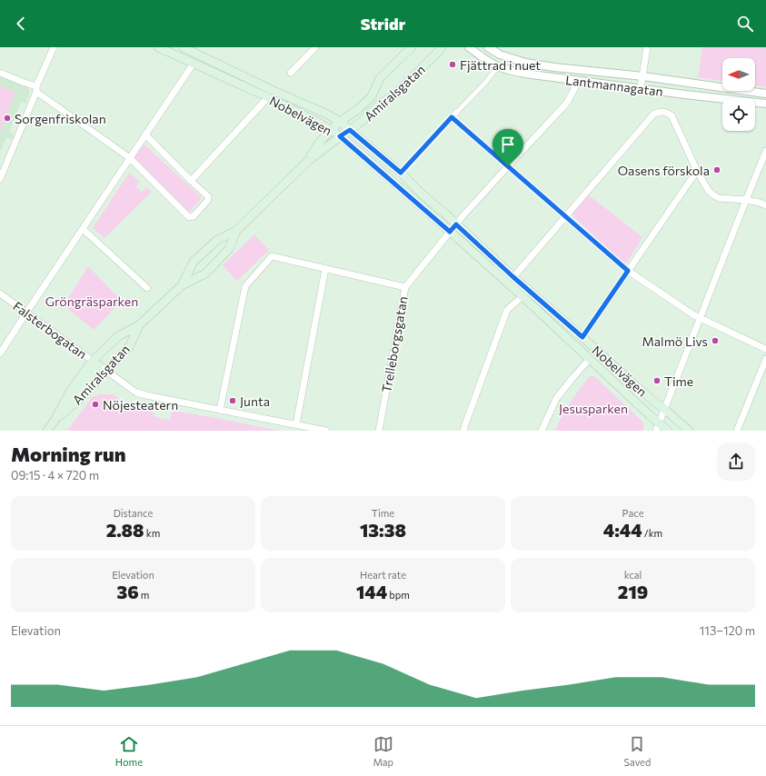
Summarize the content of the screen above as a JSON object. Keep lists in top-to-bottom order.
{
  "streets": {
    "main road": ["Amiralsgatan", "Nobelvägen"],
    "street": ["Lantmannagatan", "Falsterbogatan", "Trelleborgsgatan"]
  },
  "crossings": [
    ["Lantmannagatan", "Trelleborgsgatan"],
    ["Amiralsgatan", "Nobelvägen"],
    ["Amiralsgatan", "Falsterbogatan"],
    ["Nobelvägen", "Trelleborgsgatan"]
  ],
  "parks": ["Gröngräsparken", "Jesusparken"],
  "places": [
    "Fjättrad i nuet",
    "Sorgenfriskolan",
    "Oasens förskola",
    "Malmö Livs",
    "Time",
    "Junta",
    "Nöjesteatern"
  ],
  "north": "left",
  "page": {
    "header": "Stridr",
    "heading": ["Morning run", "09:15 · 4 × 720 m"],
    "stats": [
      ["Distance", "2.88 km"],
      ["Time", "13:38"],
      ["Pace", "4:44 /km"],
      ["Elevation", "36 m"],
      ["Heart rate", "144 bpm"],
      ["kcal", "219"]
    ],
    "chart": ["Elevation", "113–120 m"],
    "tabs": ["Home", "Map", "Saved"]
  }
}
